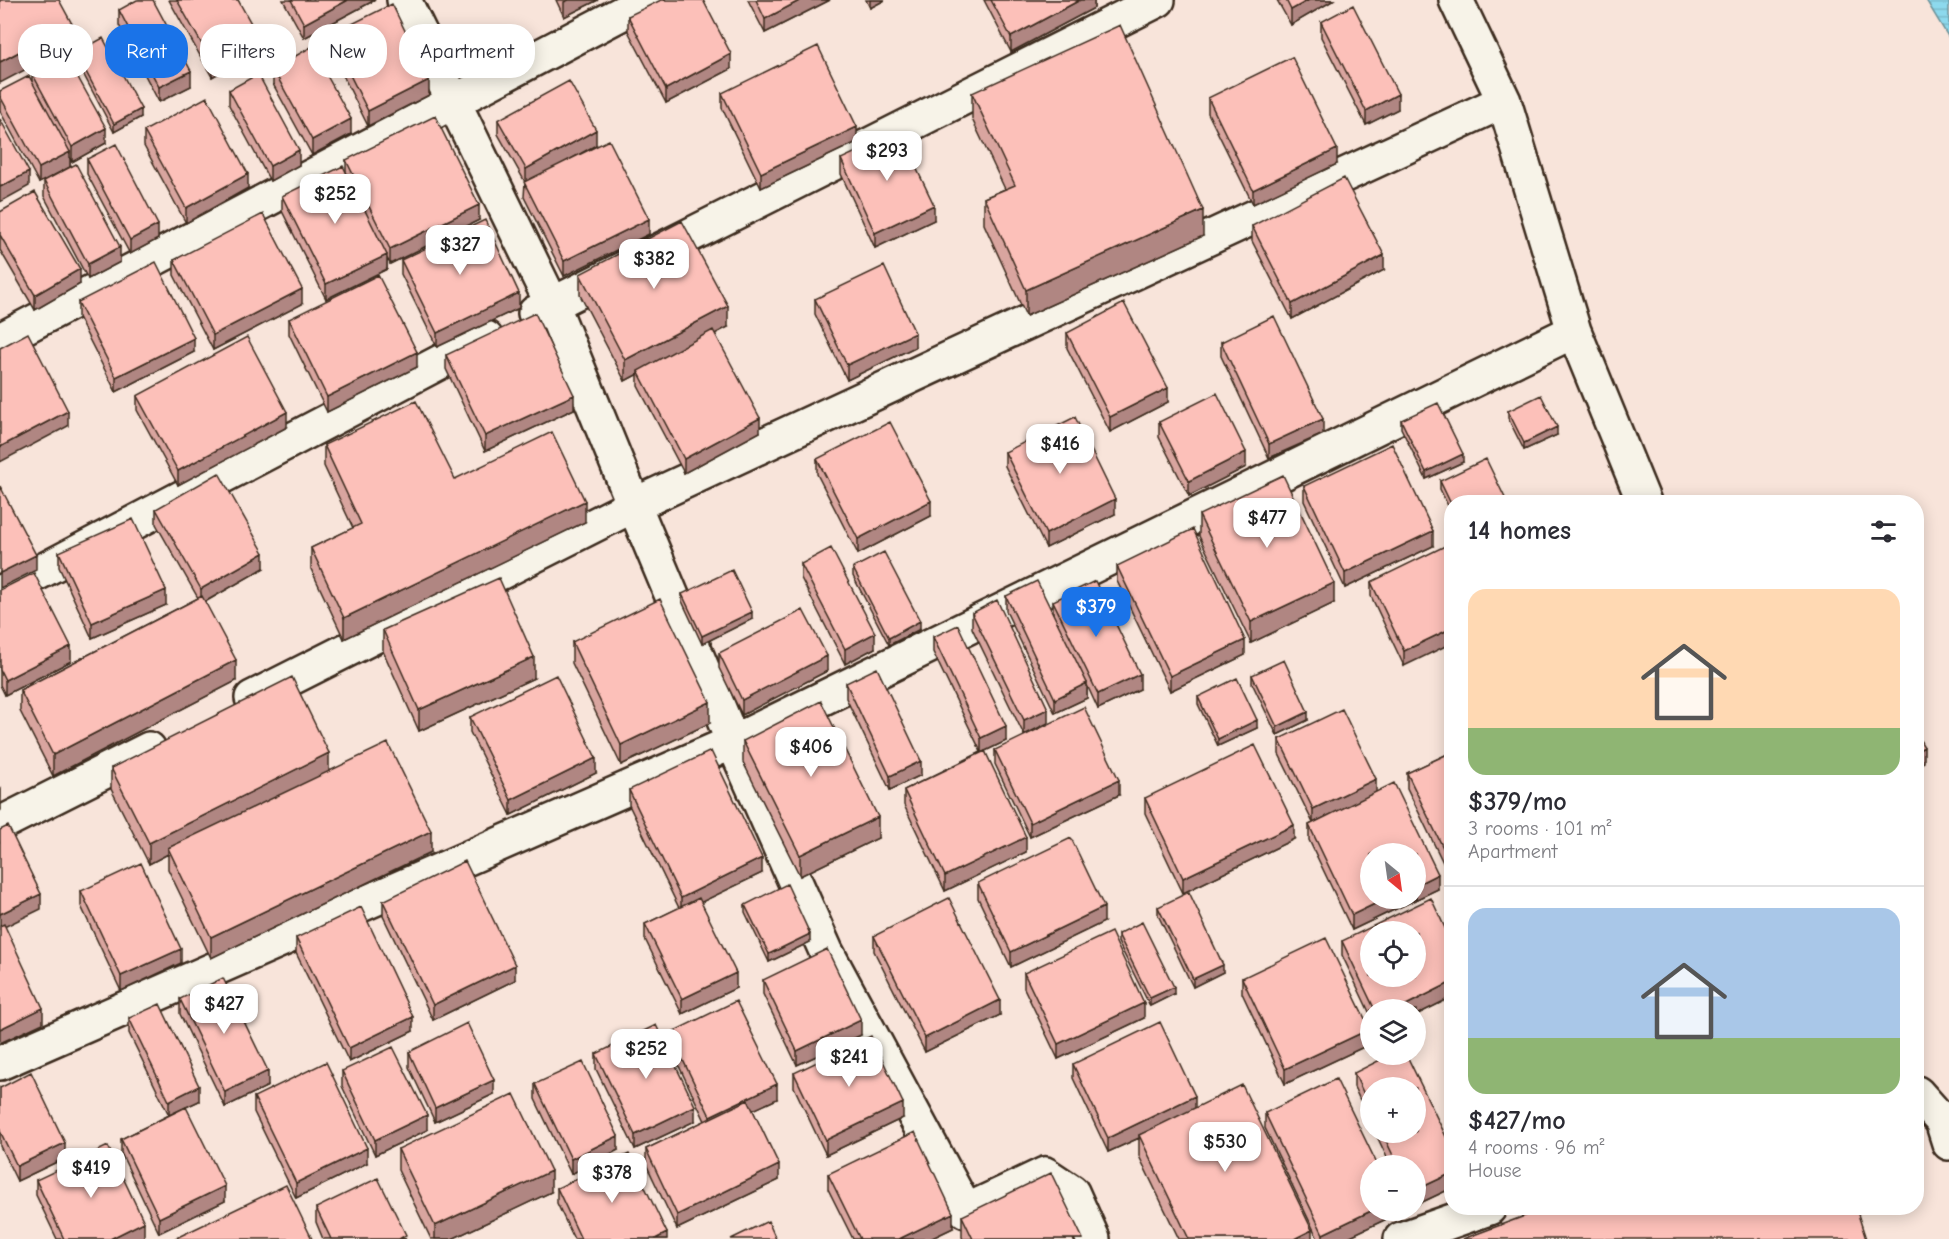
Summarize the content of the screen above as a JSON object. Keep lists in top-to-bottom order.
{
  "north": "bottom right",
  "page": {
    "chip": [
      "Buy",
      "Rent",
      "Filters",
      "New",
      "Apartment"
    ],
    "price": [
      "$293",
      "$252",
      "$327",
      "$382",
      "$416",
      "$477",
      "$379",
      "$406",
      "$427",
      "$252",
      "$241",
      "$530",
      "$419",
      "$378"
    ],
    "heading": "14 homes",
    "list": [
      {
        "name": "$379/mo",
        "note": "3 rooms · 101 m² · Apartment"
      },
      {
        "name": "$427/mo",
        "note": "4 rooms · 96 m² · House"
      }
    ],
    "map_buttons": ["+", "−"]
  }
}
